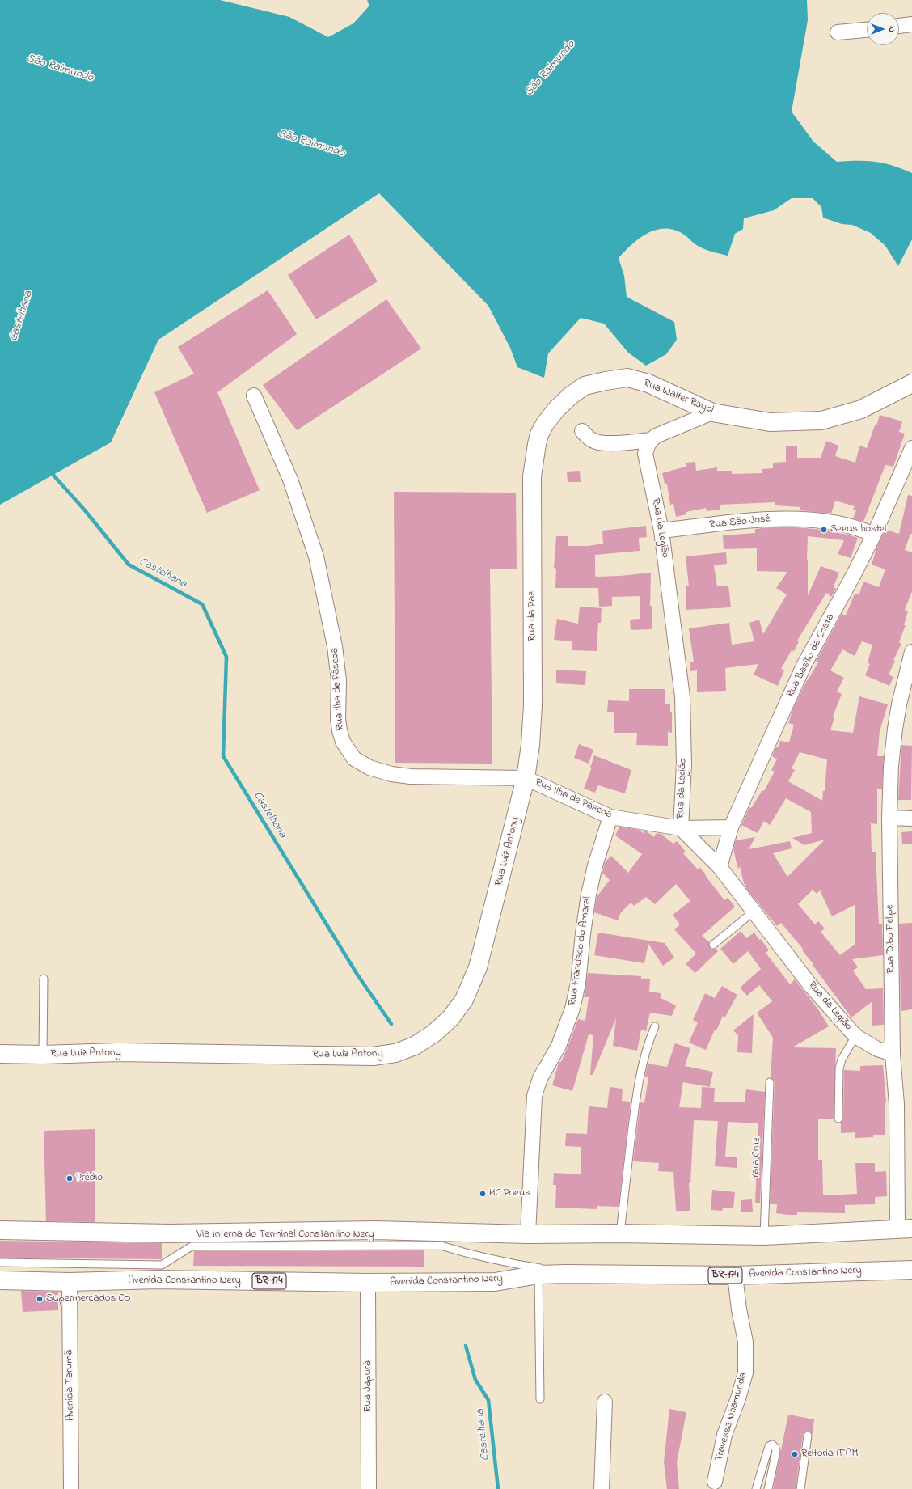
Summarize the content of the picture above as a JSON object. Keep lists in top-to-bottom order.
{
  "streets": {
    "main road": [
      "Rua Walter Rayol",
      "Rua da Paz",
      "Rua Luiz Antony",
      "Avenida Constantino Nery",
      "BR-174"
    ],
    "street": [
      "Rua São José",
      "Rua da Legião",
      "Rua Basílio da Costa",
      "Rua Ilha de Páscoa",
      "Rua Dibo Felipe",
      "Rua Francisco do Amaral",
      "Avenida Tarumã",
      "Rua Japurá",
      "Travessa Nhamunda"
    ],
    "lane": ["Yara Cruz", "Via Interna do Terminal Constantino Nery"]
  },
  "crossings": [
    ["Rua Walter Rayol", "Rua da Paz"],
    ["Rua São José", "Rua da Legião"],
    ["Rua São José", "Rua Basílio da Costa"],
    ["Rua da Legião", "Rua Basílio da Costa"],
    ["Rua da Legião", "Rua Ilha de Páscoa"],
    ["Rua da Legião", "Rua Dibo Felipe"],
    ["Rua da Paz", "Rua Ilha de Páscoa"],
    ["Rua da Paz", "Rua Luiz Antony"],
    ["Rua Basílio da Costa", "Rua Ilha de Páscoa"],
    ["Rua Ilha de Páscoa", "Rua Luiz Antony"],
    ["Rua Ilha de Páscoa", "Rua Francisco do Amaral"],
    ["Avenida Constantino Nery", "Avenida Tarumã"],
    ["Avenida Constantino Nery", "Rua Japurá"],
    ["Avenida Constantino Nery", "Travessa Nhamunda"]
  ],
  "water": ["São Raimundo", "Castelhana"],
  "places": [
    "Seeds hostel",
    "Prédio",
    "HC Pneus",
    "Supermercados CO",
    "Reitoria IFAM"
  ],
  "north": "right"
}
